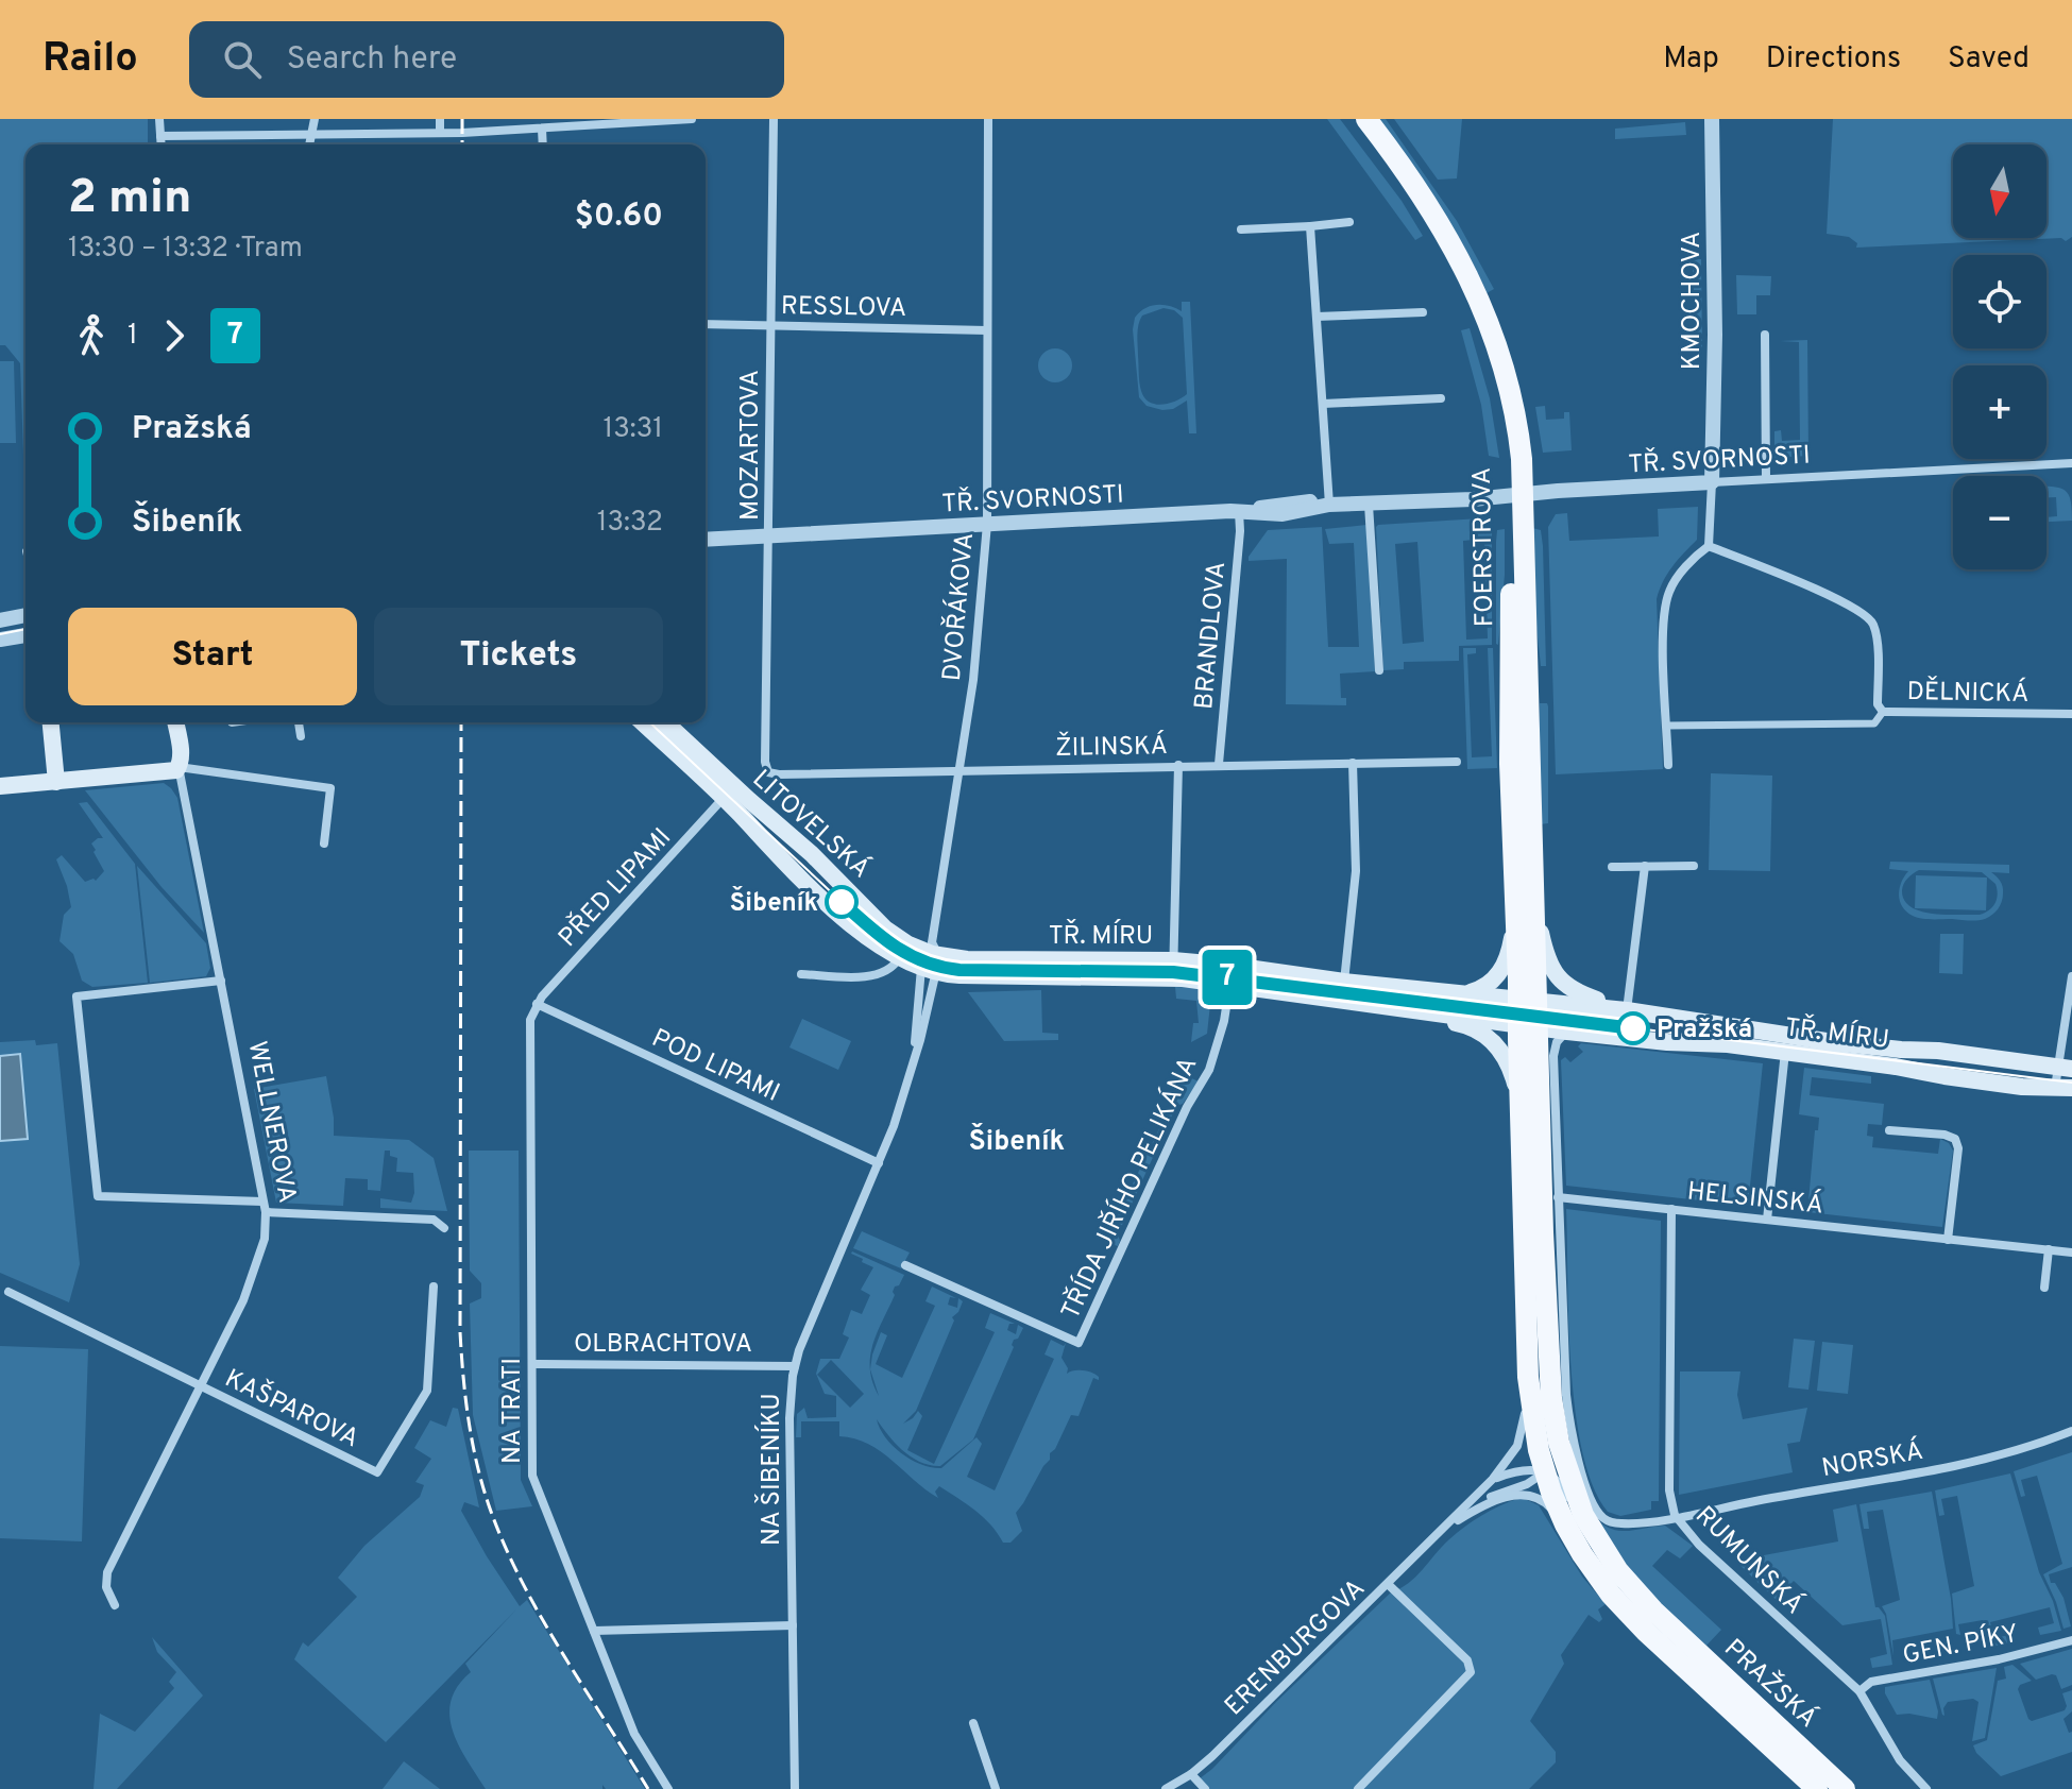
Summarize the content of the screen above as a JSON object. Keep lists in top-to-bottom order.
{
  "streets": {
    "main road": [
      "FOERSTROVA",
      "LITOVELSKÁ",
      "TŘ. MÍRU",
      "WELLNEROVA",
      "PRAŽSKÁ"
    ],
    "street": [
      "KMOCHOVA",
      "RESSLOVA",
      "MOZARTOVA",
      "TŘ. SVORNOSTI",
      "DVOŘÁKOVA",
      "BRANDLOVA",
      "DĚLNICKÁ",
      "ŽILINSKÁ",
      "PŘED LIPAMI",
      "POD LIPAMI",
      "TŘÍDA JIŘÍHO PELIKÁNA",
      "HELSINSKÁ",
      "OLBRACHTOVA",
      "KAŠPAROVA",
      "NA TRATI",
      "NORSKÁ",
      "NA ŠIBENÍKU",
      "RUMUNSKÁ",
      "GEN. PÍKY",
      "ERENBURGOVA"
    ]
  },
  "crossings": [
    ["KMOCHOVA", "TŘ. SVORNOSTI"],
    ["RESSLOVA", "MOZARTOVA"],
    ["RESSLOVA", "DVOŘÁKOVA"],
    ["MOZARTOVA", "TŘ. SVORNOSTI"],
    ["MOZARTOVA", "ŽILINSKÁ"],
    ["TŘ. SVORNOSTI", "FOERSTROVA"],
    ["TŘ. SVORNOSTI", "DVOŘÁKOVA"],
    ["TŘ. SVORNOSTI", "BRANDLOVA"],
    ["FOERSTROVA", "TŘ. MÍRU"],
    ["FOERSTROVA", "PRAŽSKÁ"],
    ["DVOŘÁKOVA", "ŽILINSKÁ"],
    ["DVOŘÁKOVA", "LITOVELSKÁ"],
    ["DVOŘÁKOVA", "TŘ. MÍRU"],
    ["DVOŘÁKOVA", "NA ŠIBENÍKU"],
    ["BRANDLOVA", "ŽILINSKÁ"],
    ["LITOVELSKÁ", "PŘED LIPAMI"],
    ["LITOVELSKÁ", "TŘ. MÍRU"],
    ["LITOVELSKÁ", "NA ŠIBENÍKU"],
    ["PŘED LIPAMI", "POD LIPAMI"],
    ["PŘED LIPAMI", "NA TRATI"],
    ["TŘ. MÍRU", "TŘÍDA JIŘÍHO PELIKÁNA"],
    ["TŘ. MÍRU", "NA ŠIBENÍKU"],
    ["TŘ. MÍRU", "PRAŽSKÁ"],
    ["POD LIPAMI", "NA TRATI"],
    ["POD LIPAMI", "NA ŠIBENÍKU"],
    ["WELLNEROVA", "KAŠPAROVA"],
    ["HELSINSKÁ", "RUMUNSKÁ"],
    ["OLBRACHTOVA", "NA TRATI"],
    ["OLBRACHTOVA", "NA ŠIBENÍKU"],
    ["NORSKÁ", "RUMUNSKÁ"],
    ["RUMUNSKÁ", "GEN. PÍKY"],
    ["ERENBURGOVA", "PRAŽSKÁ"]
  ],
  "districts": ["Šibeník"],
  "places": ["Šibeník", "Pražská"],
  "lines": ["tram line 7"],
  "north": "bottom",
  "page": {
    "header": "Railo",
    "search": "Search here",
    "nav": ["Map", "Directions", "Saved"],
    "on_map": "7",
    "map_buttons": ["+", "−"],
    "heading": ["2 min", "13:30 – 13:32 · Tram", "$0.60"],
    "legs": ["1", "7"],
    "list": [
      {
        "name": "Pražská",
        "value": "13:31"
      },
      {
        "name": "Šibeník",
        "value": "13:32"
      }
    ],
    "buttons": ["Start", "Tickets"]
  }
}
